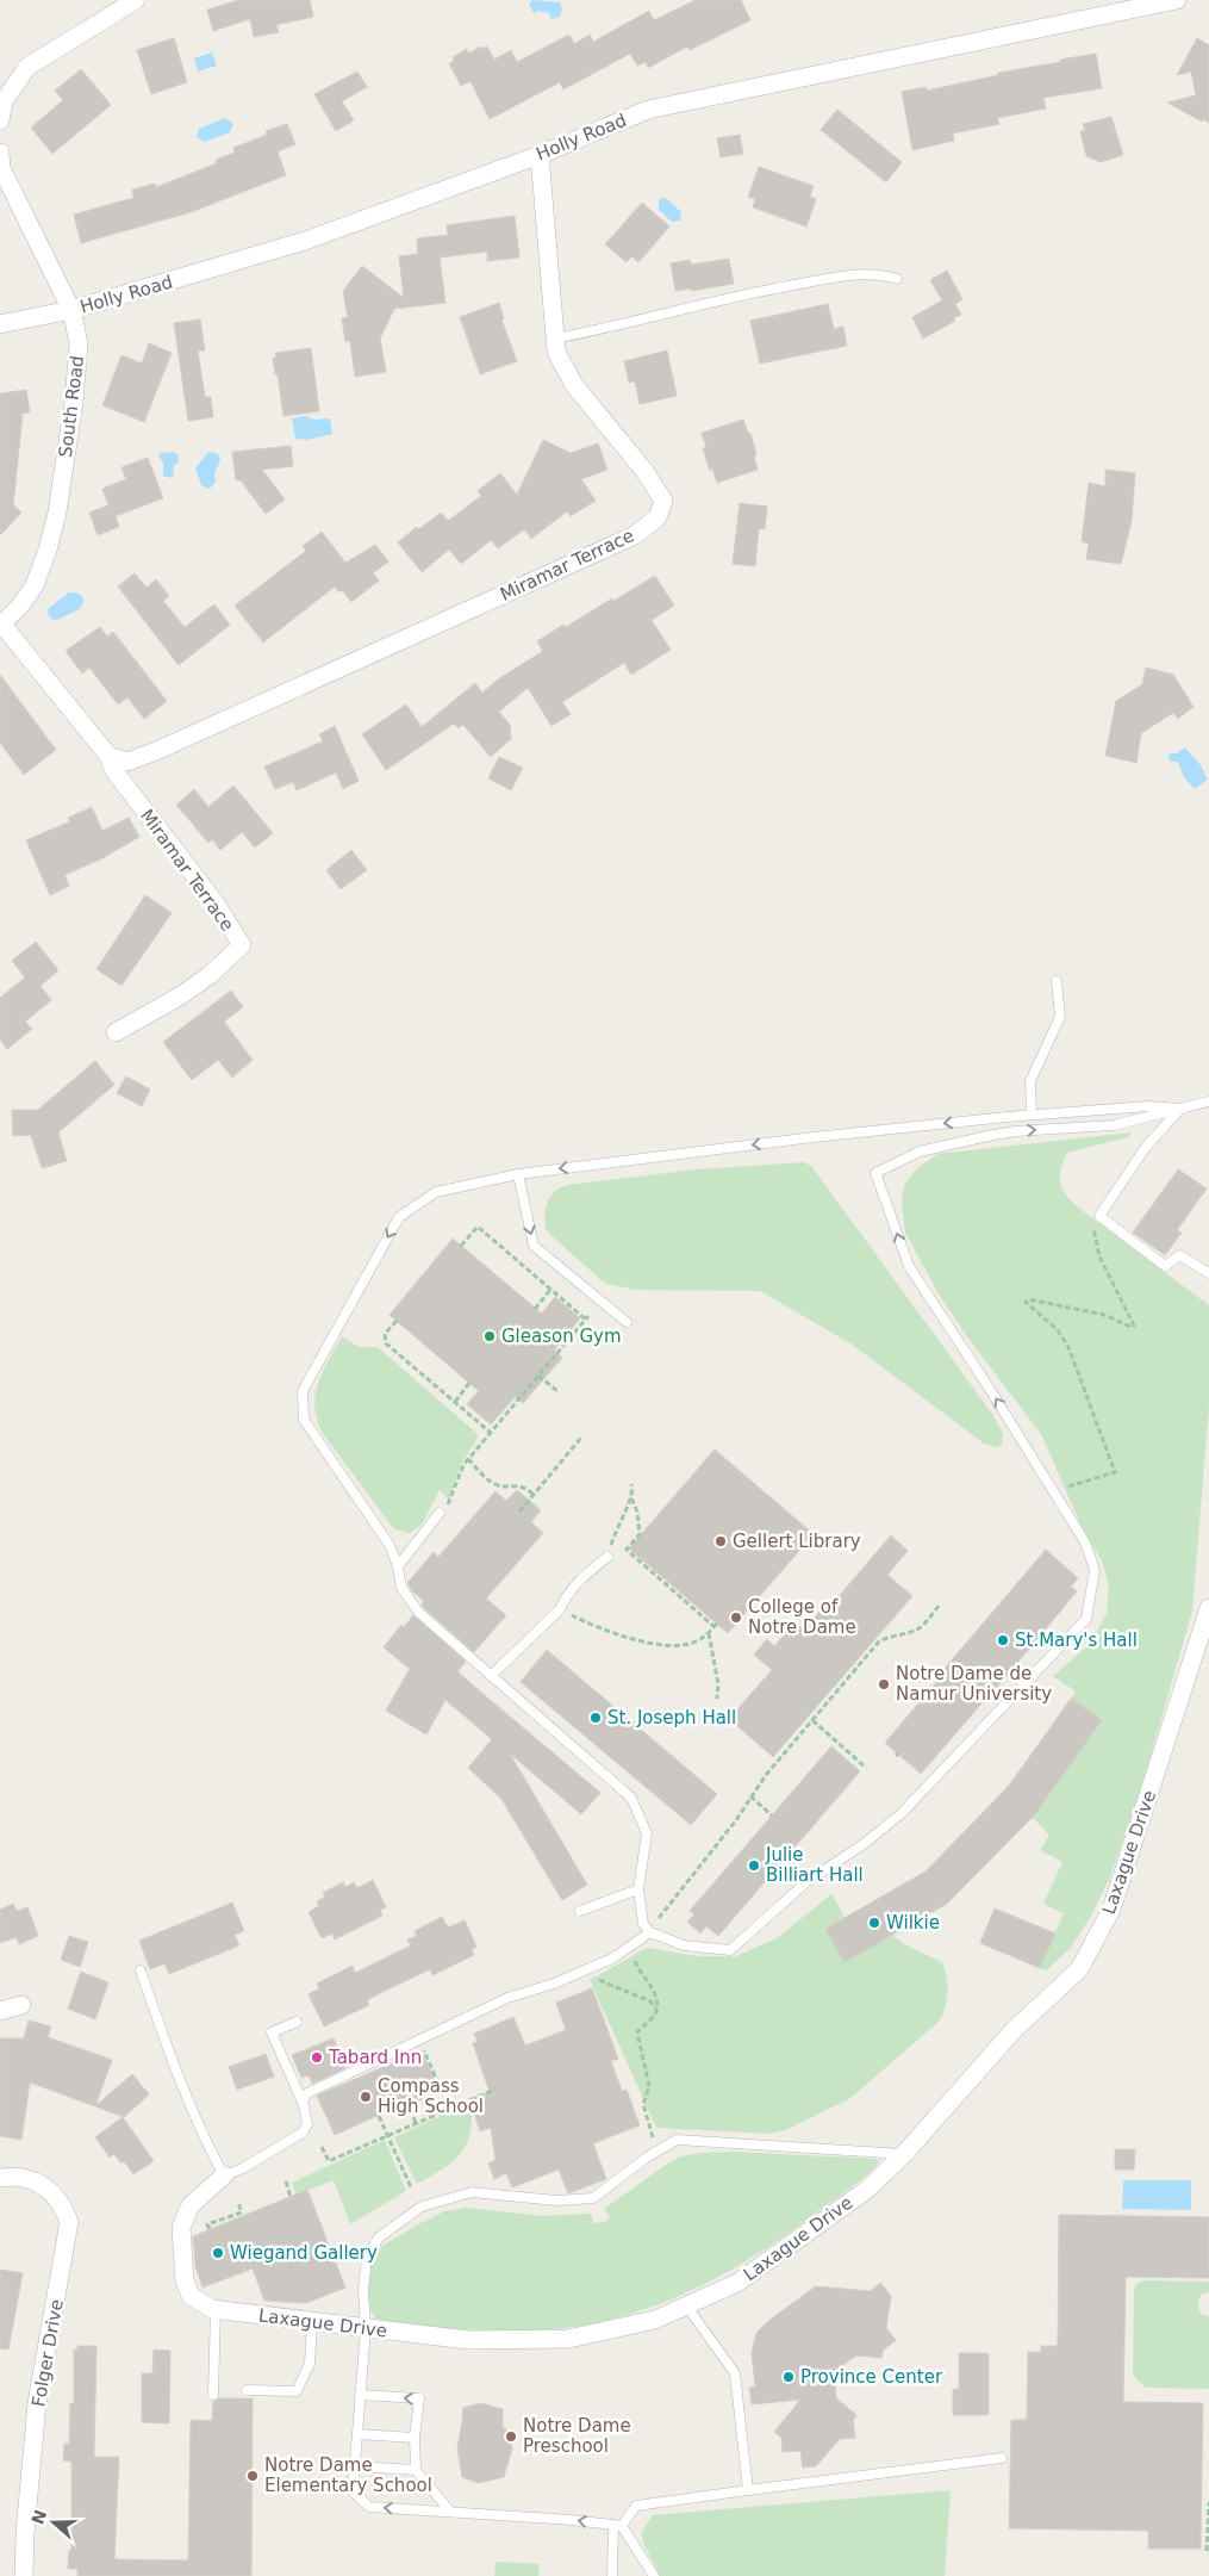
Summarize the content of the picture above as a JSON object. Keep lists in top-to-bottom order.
{
  "streets": {
    "street": [
      "Holly Road",
      "South Road",
      "Miramar Terrace",
      "Laxague Drive",
      "Folger Drive"
    ]
  },
  "crossings": [
    ["Holly Road", "South Road"],
    ["Holly Road", "Miramar Terrace"],
    ["South Road", "Miramar Terrace"]
  ],
  "places": [
    "Gleason Gym",
    "Gellert Library",
    "College of Notre Dame",
    "St.Mary's Hall",
    "Notre Dame de Namur University",
    "St. Joseph Hall",
    "Julie Billiart Hall",
    "Wilkie",
    "Tabard Inn",
    "Compass High School",
    "Wiegand Gallery",
    "Province Center",
    "Notre Dame Preschool",
    "Notre Dame Elementary School"
  ],
  "north": "left"
}
